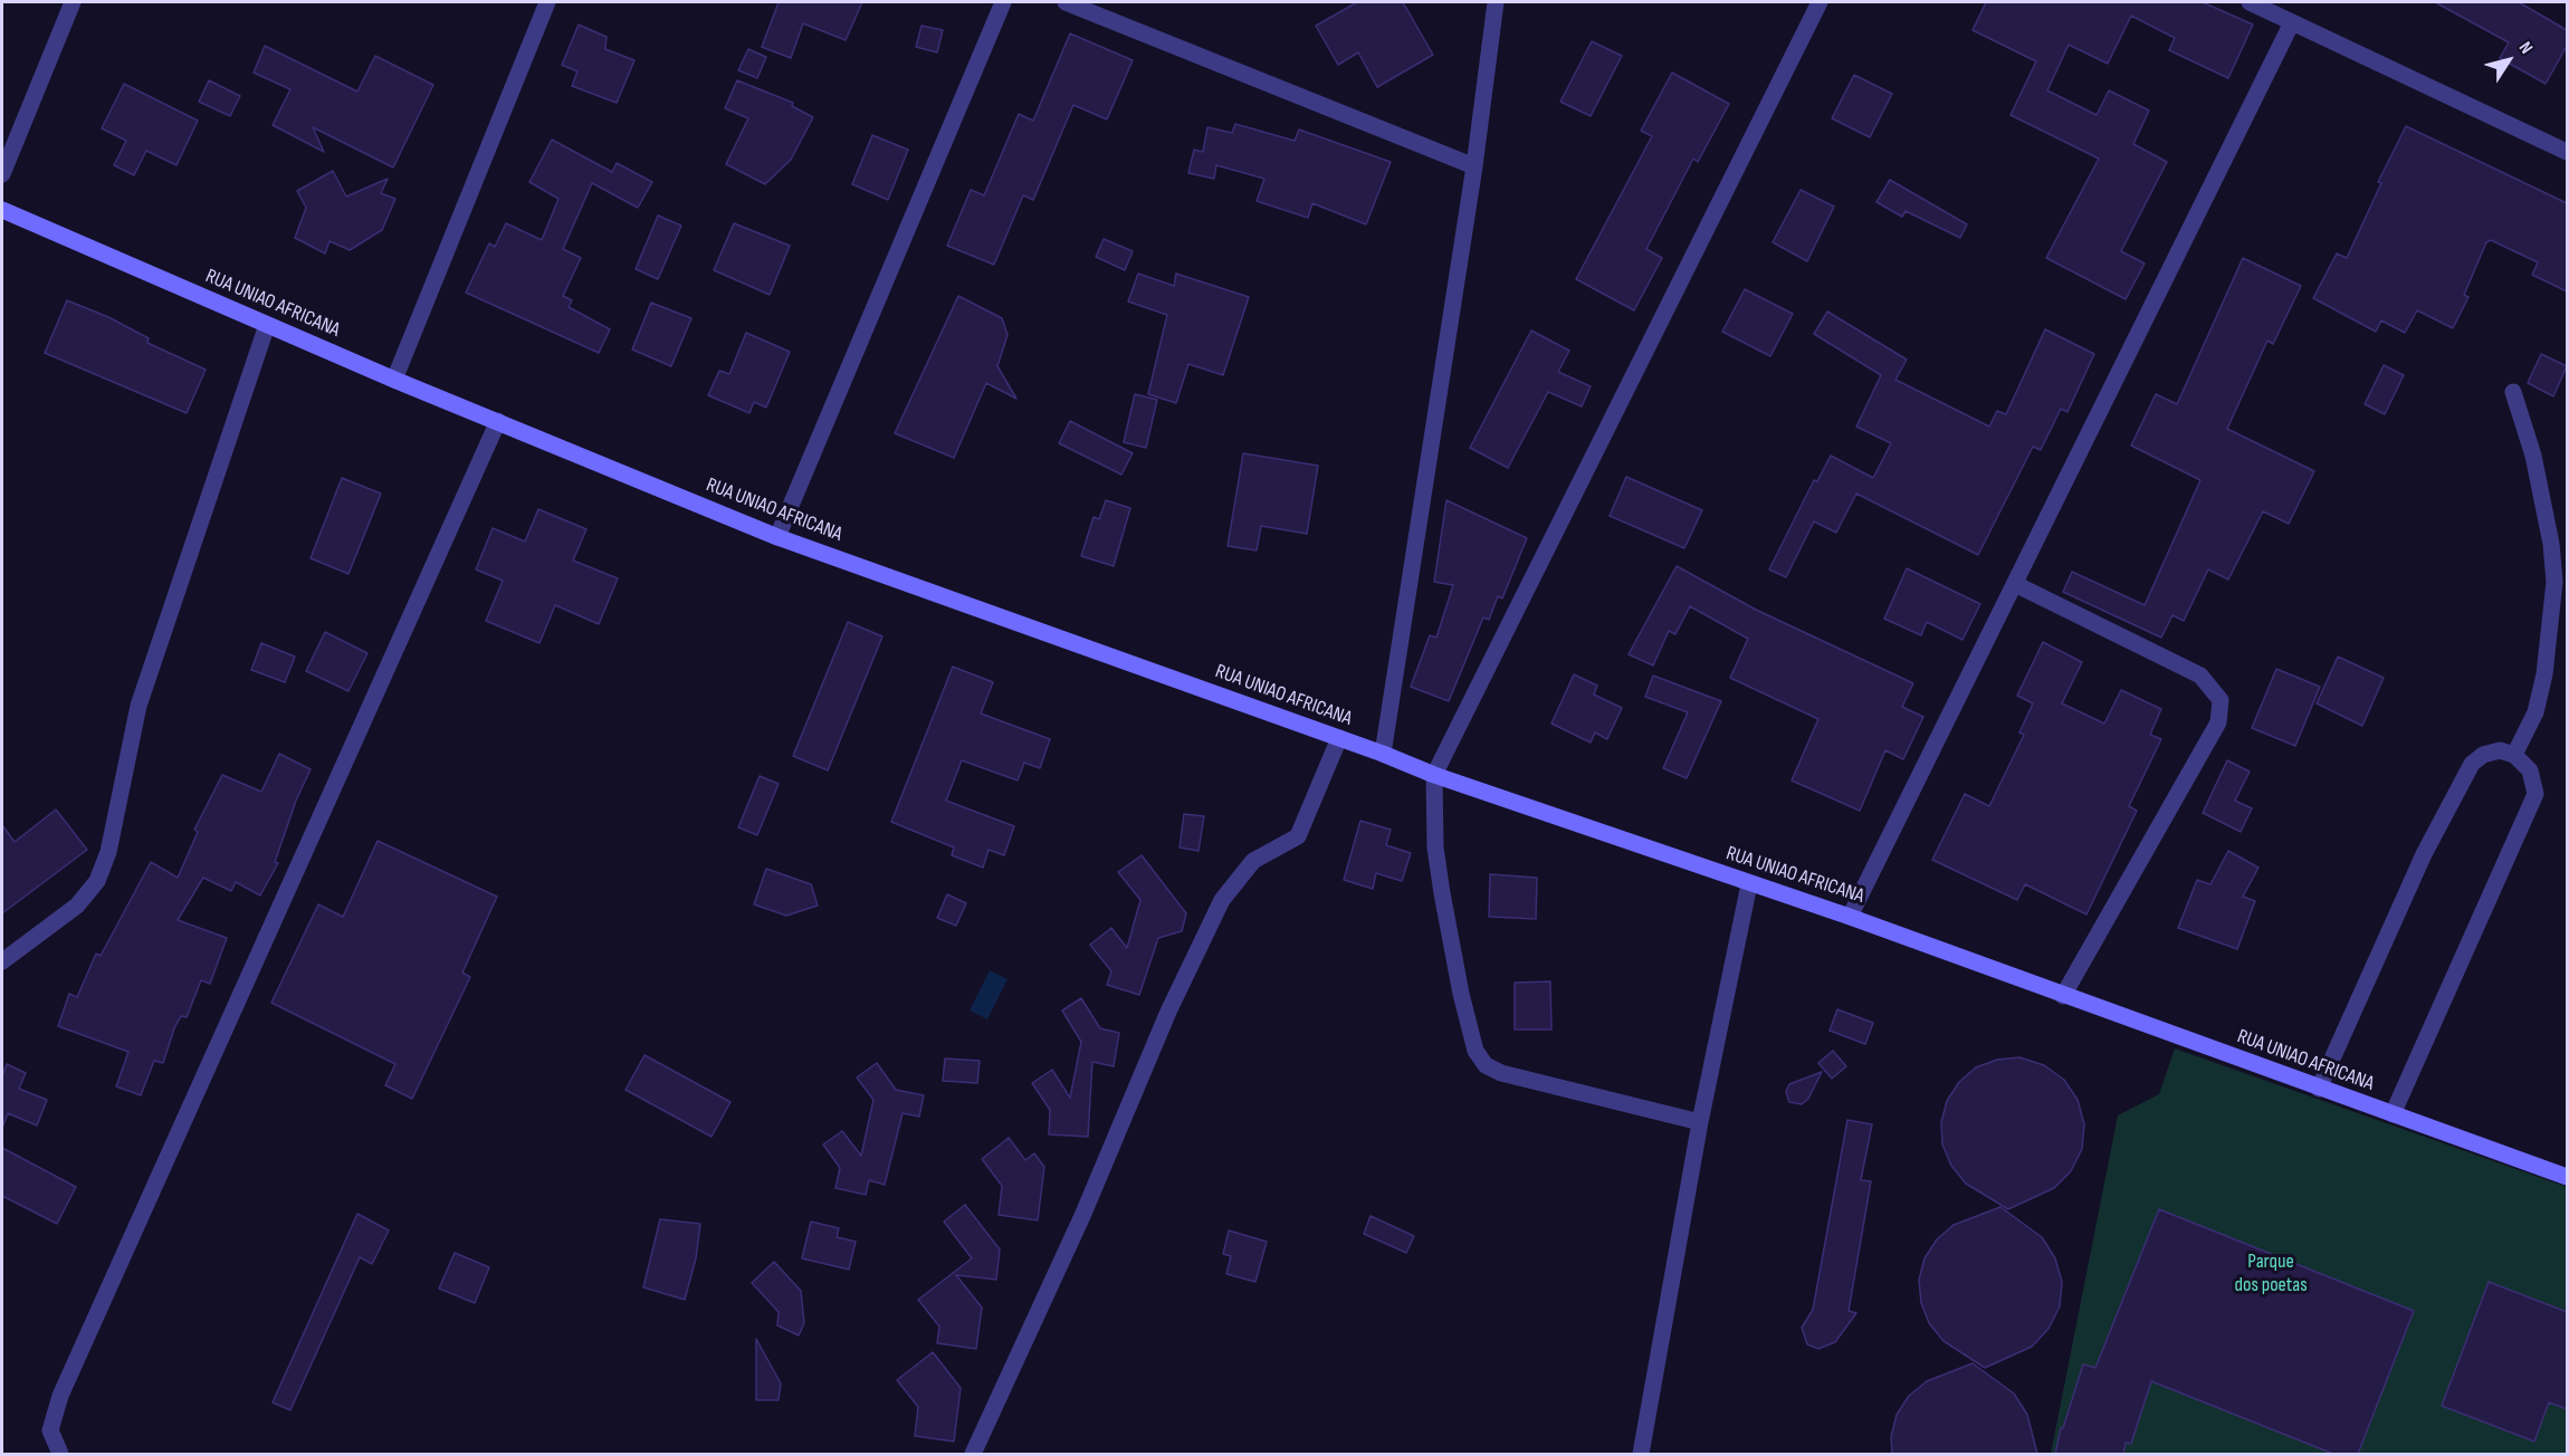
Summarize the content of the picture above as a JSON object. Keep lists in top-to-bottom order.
{
  "streets": {
    "main road": ["RUA UNIAO AFRICANA"]
  },
  "parks": ["Parque dos poetas"],
  "north": "top right"
}
